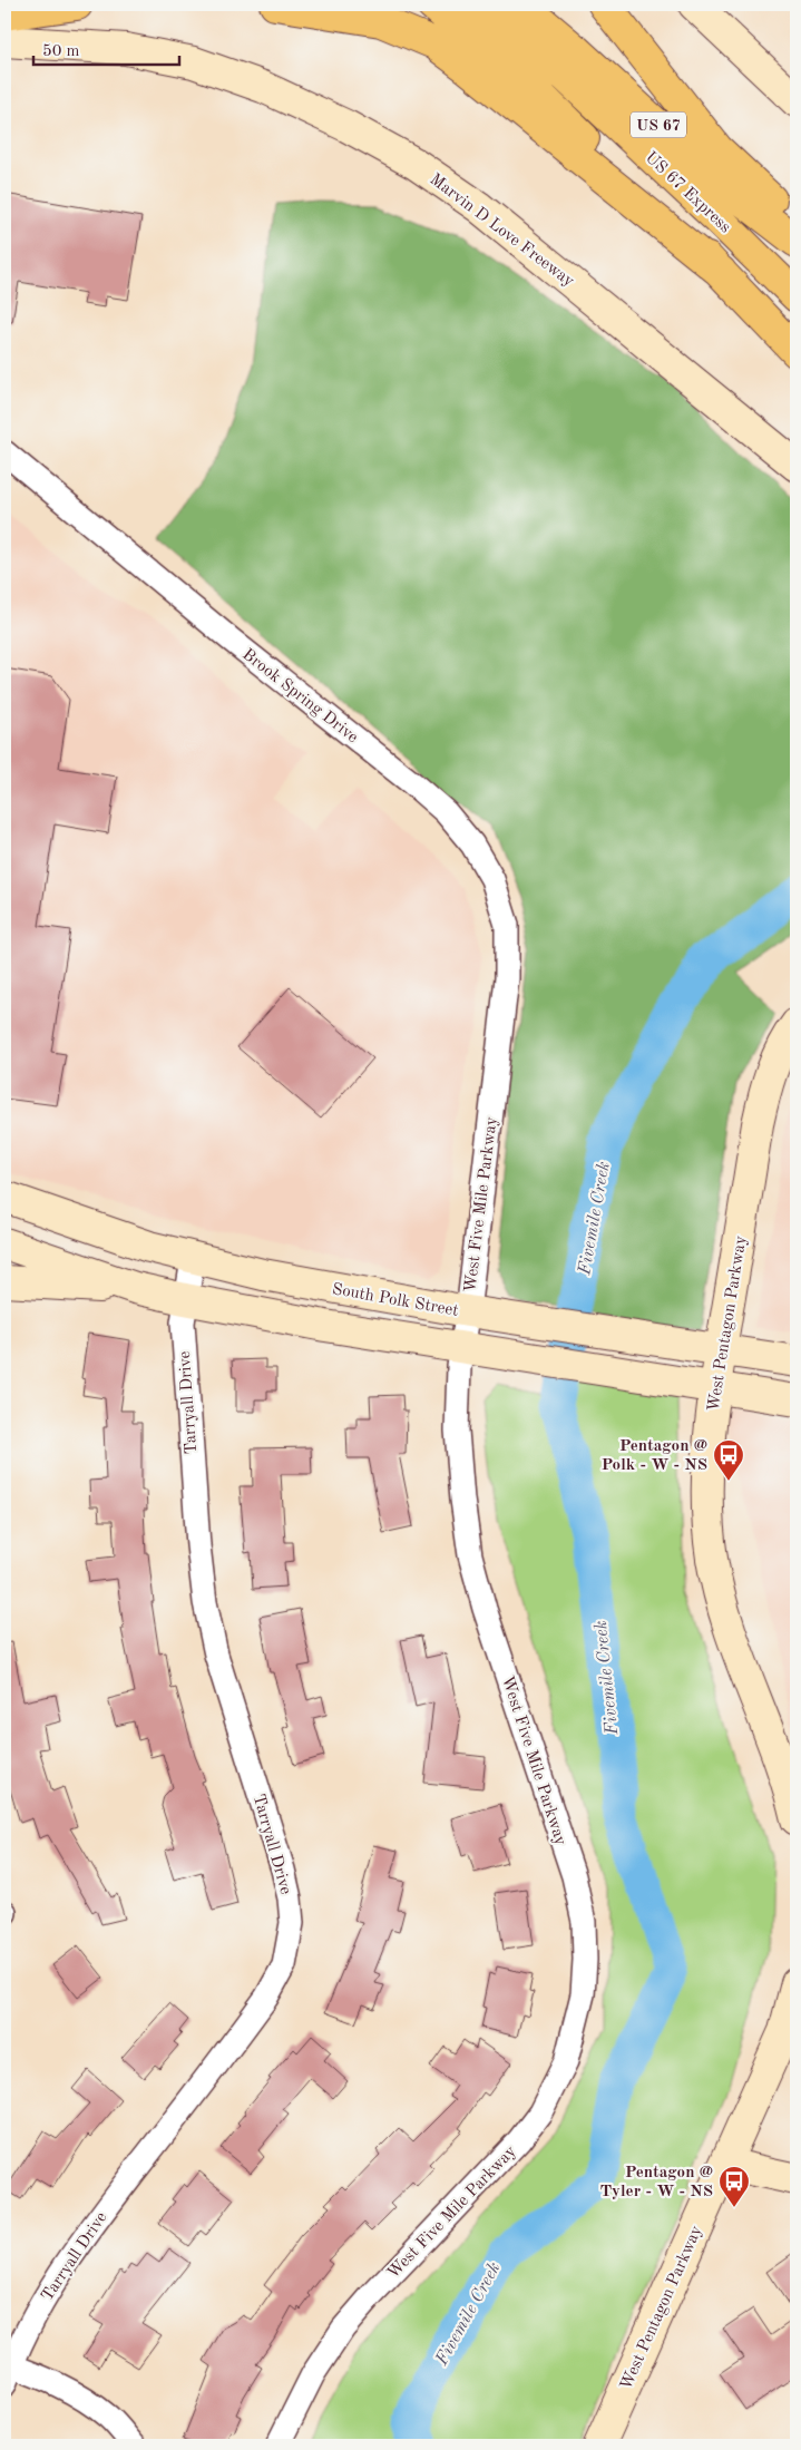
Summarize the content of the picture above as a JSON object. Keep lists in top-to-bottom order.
{
  "streets": {
    "highway": ["US 67", "US 67 Express"],
    "main road": ["Marvin D Love Freeway", "South Polk Street", "West Pentagon Parkway"],
    "street": ["Brook Spring Drive", "West Five Mile Parkway", "Tarryall Drive"]
  },
  "crossings": [
    ["Brook Spring Drive", "West Five Mile Parkway"],
    ["West Five Mile Parkway", "South Polk Street"],
    ["South Polk Street", "West Pentagon Parkway"],
    ["South Polk Street", "Tarryall Drive"]
  ],
  "water": ["Fivemile Creek"],
  "places": {
    "bus stop": ["Pentagon @ Polk - W - NS", "Pentagon @ Tyler - W - NS"]
  },
  "scale_bar": "50 m"
}
